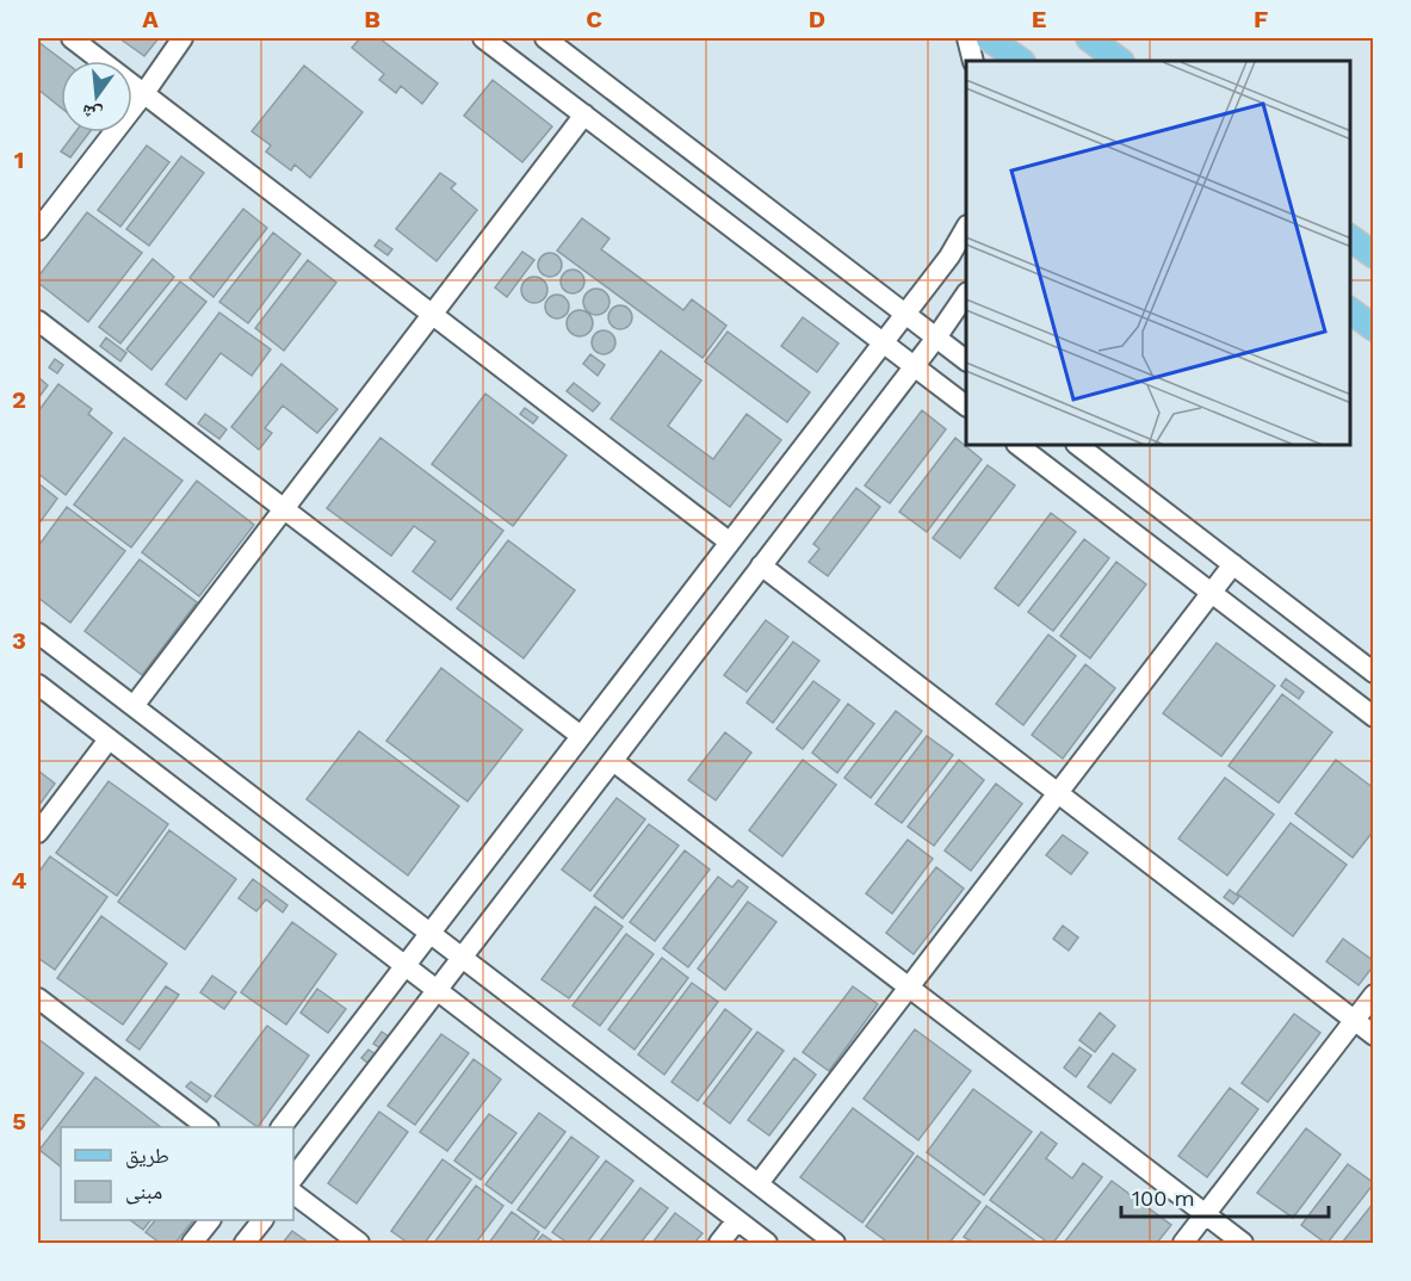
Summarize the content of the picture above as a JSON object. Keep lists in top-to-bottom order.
{
  "legend": ["طريق", "مبنى"],
  "scale_bar": "100 m",
  "north": "bottom",
  "grid": {
    "columns": [
      "A",
      "B",
      "C",
      "D",
      "E",
      "F"
    ],
    "rows": [
      "1",
      "2",
      "3",
      "4",
      "5"
    ]
  }
}
